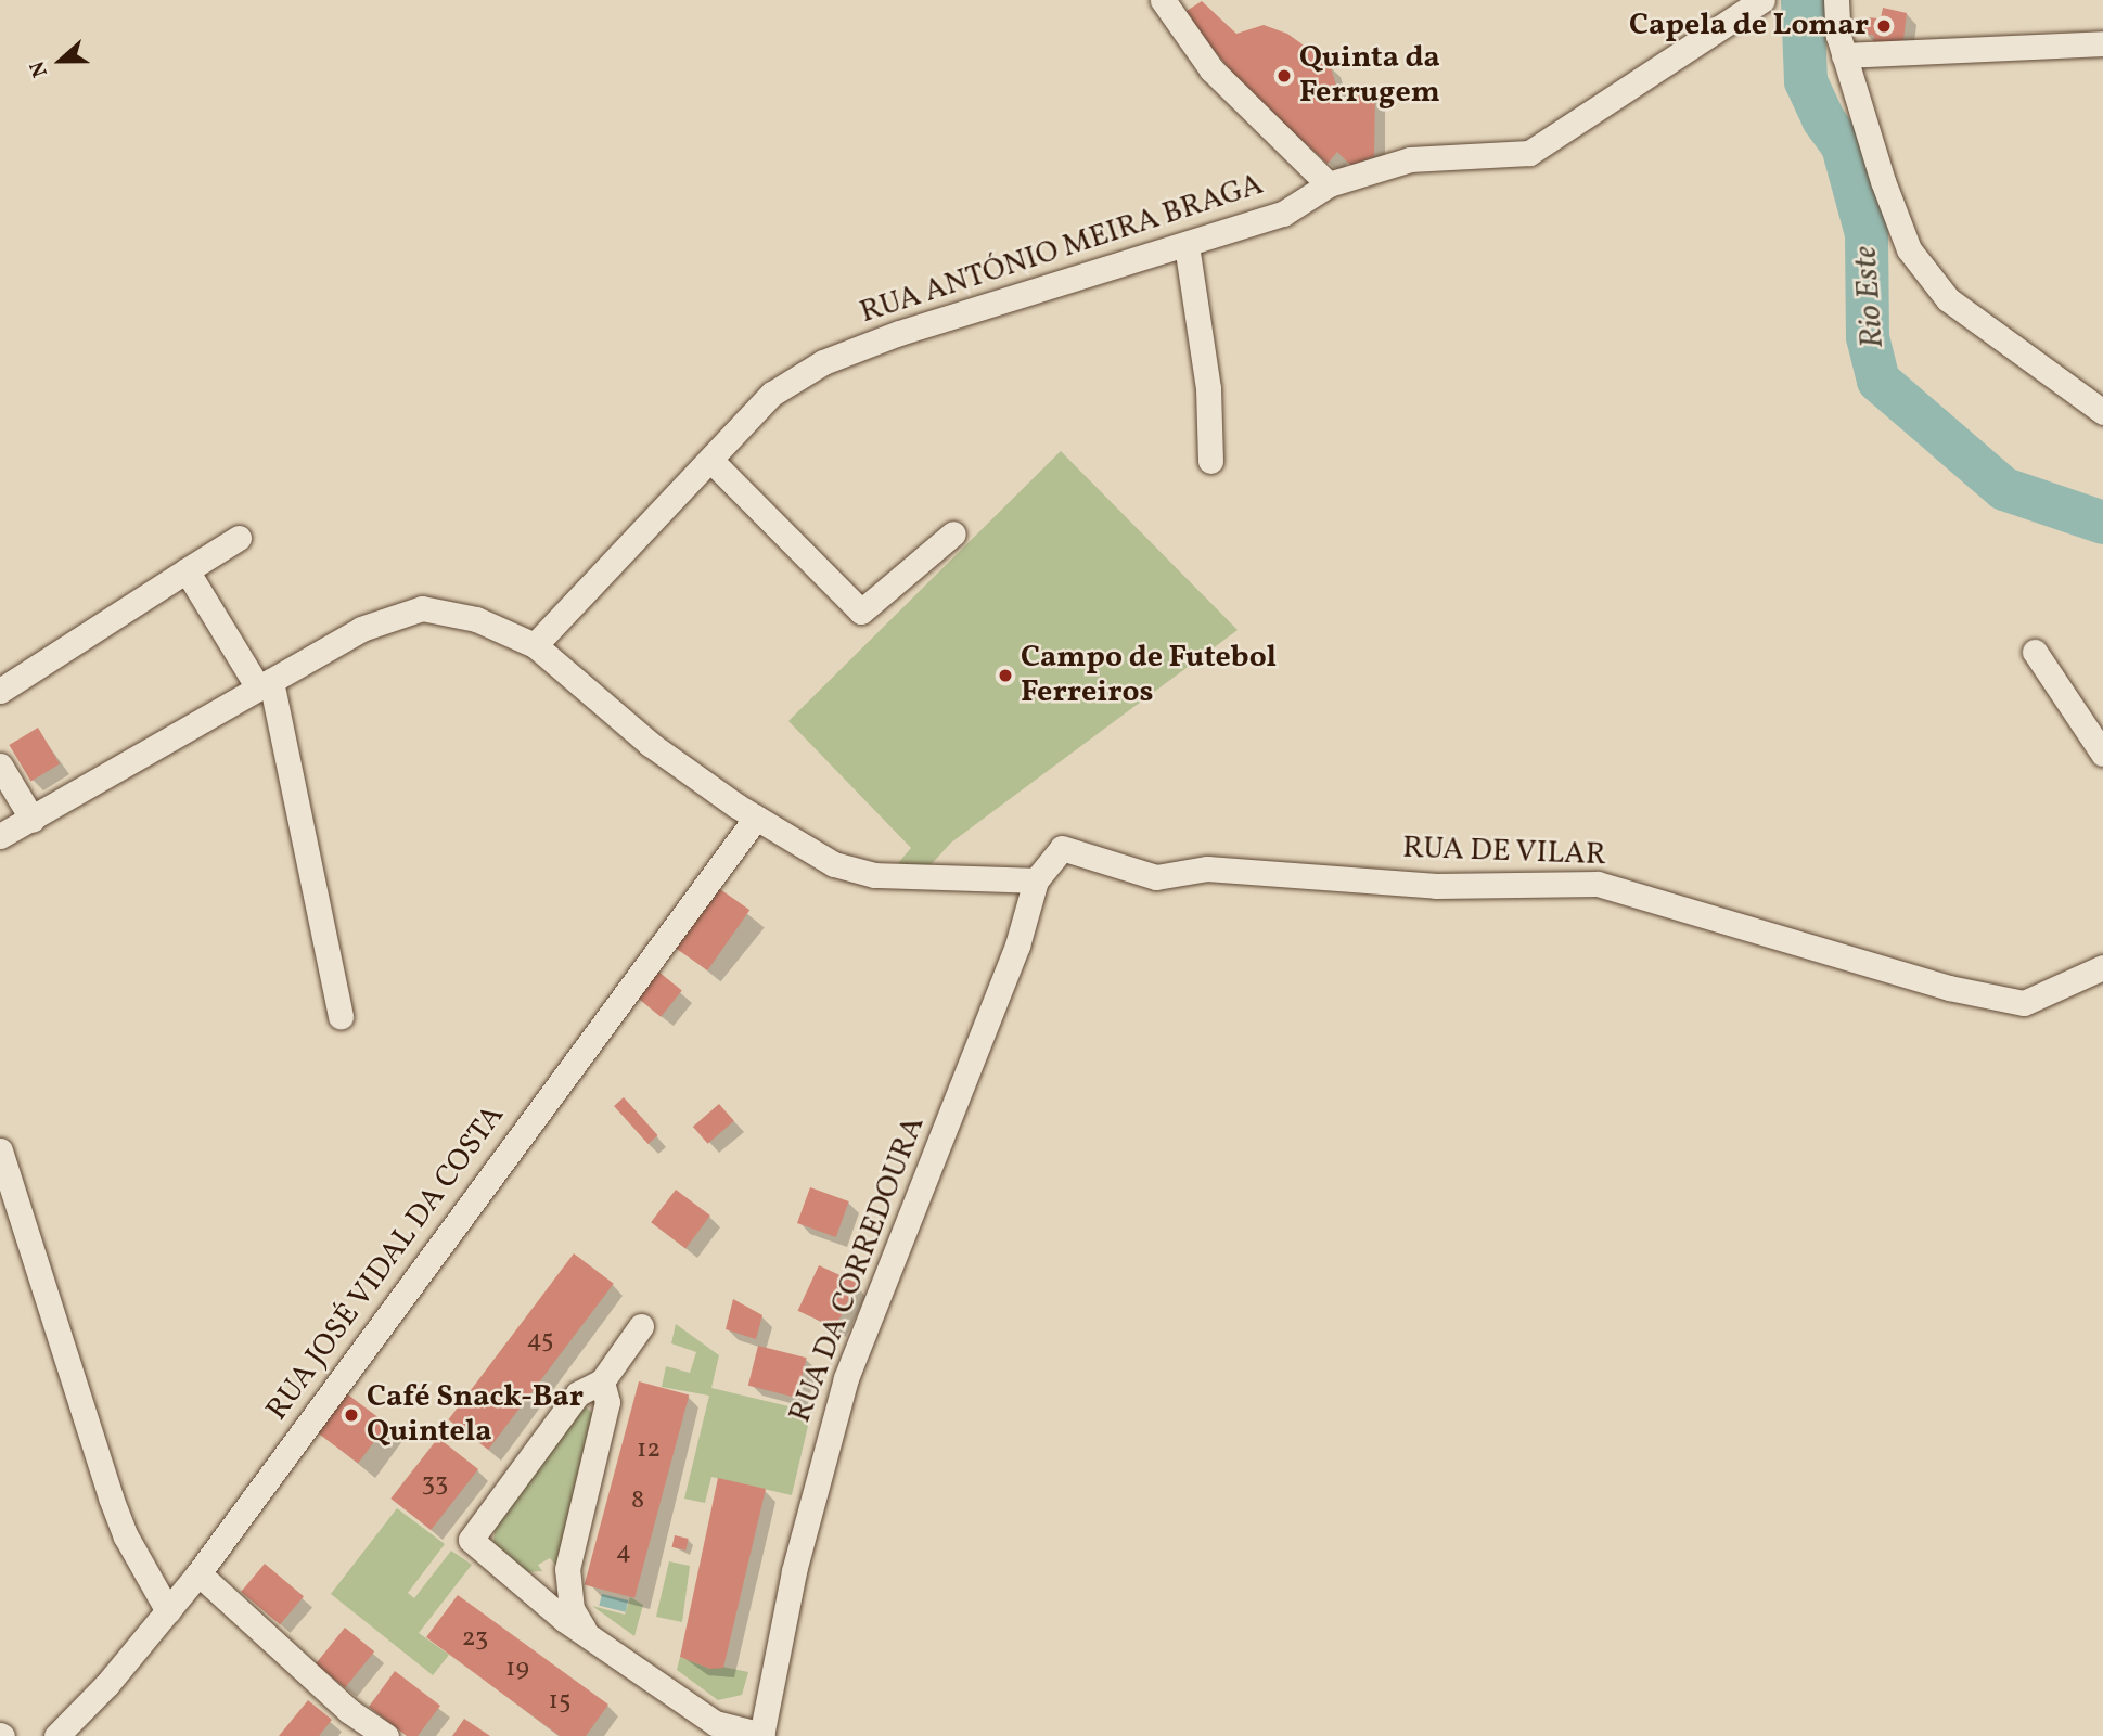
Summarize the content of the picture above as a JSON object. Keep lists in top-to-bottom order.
{
  "streets": {
    "street": [
      "RUA ANTÓNIO MEIRA BRAGA",
      "RUA DE VILAR",
      "RUA JOSÉ VIDAL DA COSTA",
      "RUA DA CORREDOURA"
    ]
  },
  "crossings": [
    ["RUA DE VILAR", "RUA DA CORREDOURA"]
  ],
  "water": ["Rio Este"],
  "places": [
    "Capela de Lomar",
    "Quinta da Ferrugem",
    "Campo de Futebol Ferreiros",
    "Café Snack-Bar Quintela"
  ],
  "house_numbers": [
    "45",
    "12",
    "33",
    "8",
    "4",
    "23",
    "19",
    "15"
  ],
  "north": "left"
}
